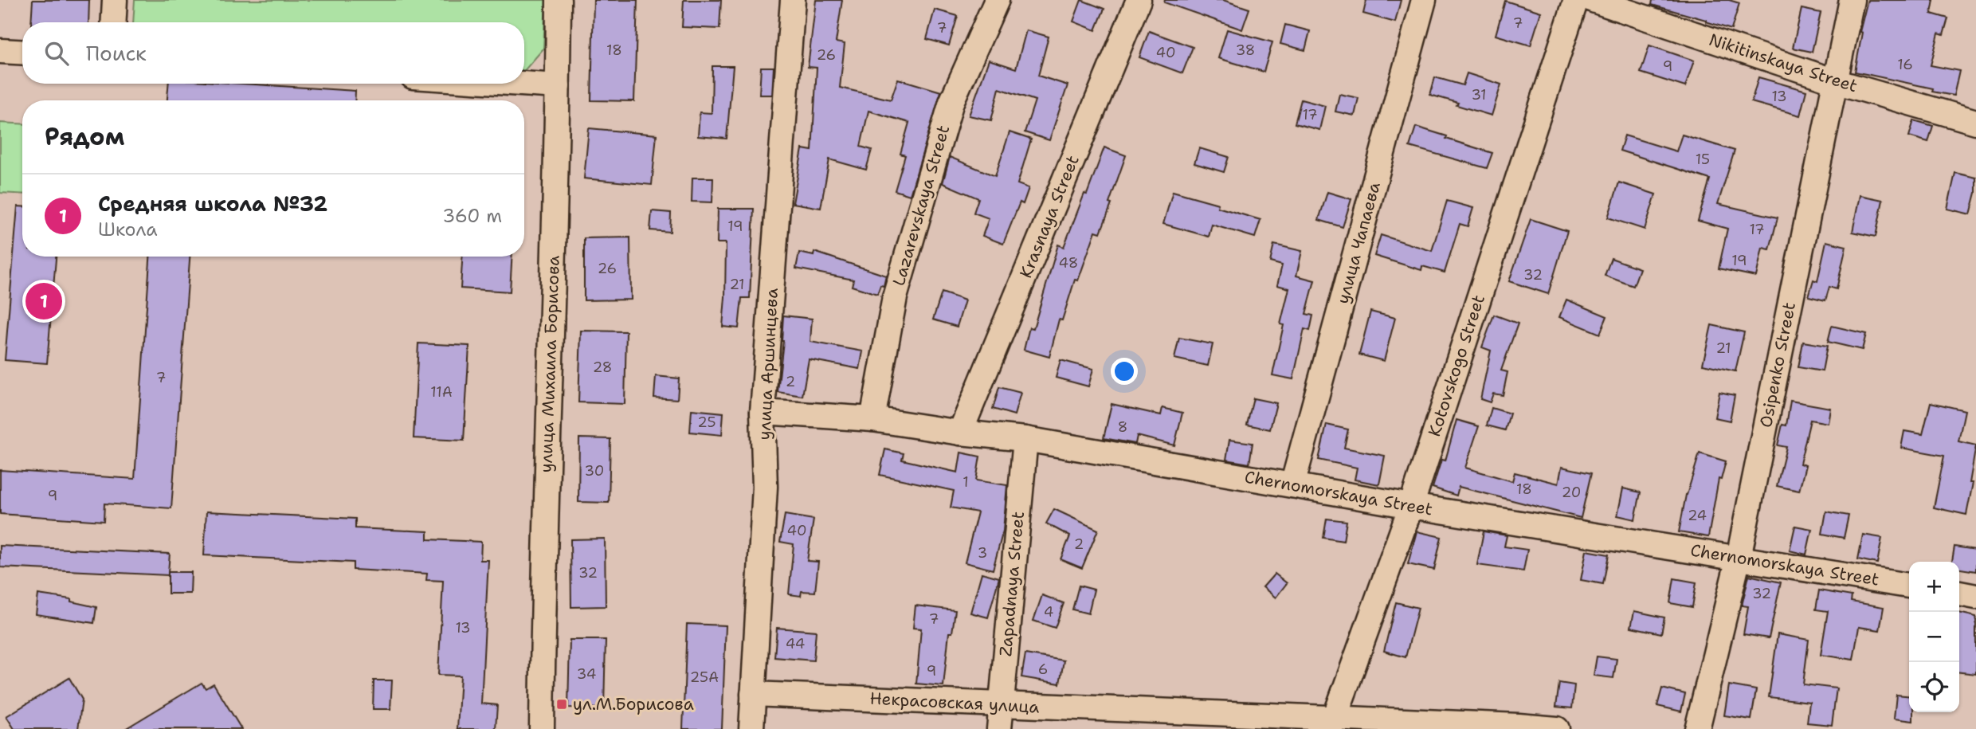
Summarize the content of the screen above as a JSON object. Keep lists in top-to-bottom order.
{
  "streets": {
    "street": [
      "Nikitinskaya Street",
      "Lazarevskaya Street",
      "Krasnaya Street",
      "улица Чапаева",
      "улица Михаила Борисова",
      "улица Аршинцева",
      "Osipenko Street",
      "Kotovskogo Street",
      "Chernomorskaya Street",
      "Zapadnaya Street",
      "Некрасовская улица"
    ]
  },
  "crossings": [
    ["Nikitinskaya Street", "Osipenko Street"],
    ["Lazarevskaya Street", "Chernomorskaya Street"],
    ["Krasnaya Street", "Chernomorskaya Street"],
    ["улица Чапаева", "Chernomorskaya Street"],
    ["улица Аршинцева", "Chernomorskaya Street"],
    ["улица Аршинцева", "Некрасовская улица"],
    ["Osipenko Street", "Chernomorskaya Street"],
    ["Kotovskogo Street", "Chernomorskaya Street"],
    ["Kotovskogo Street", "Некрасовская улица"],
    ["Chernomorskaya Street", "Zapadnaya Street"],
    ["Zapadnaya Street", "Некрасовская улица"]
  ],
  "places": {
    "transit": ["ул.М.Борисова"]
  },
  "house_numbers": [
    "7",
    "7",
    "18",
    "38",
    "40",
    "26",
    "16",
    "9",
    "31",
    "13",
    "17",
    "15",
    "19",
    "17",
    "19",
    "48",
    "26",
    "32",
    "21",
    "21",
    "28",
    "7",
    "2",
    "11А",
    "25",
    "8",
    "30",
    "1",
    "18",
    "20",
    "9",
    "24",
    "40",
    "2",
    "3",
    "32",
    "32",
    "4",
    "7",
    "13",
    "44",
    "6",
    "9",
    "34",
    "25А"
  ],
  "page": {
    "search": "Поиск",
    "heading": "Рядом",
    "list": [
      {
        "mark": "1",
        "name": "Средняя школа №32",
        "note": "Школа",
        "value": "360 m"
      }
    ],
    "pins": "1",
    "map_buttons": ["+", "−"]
  }
}
